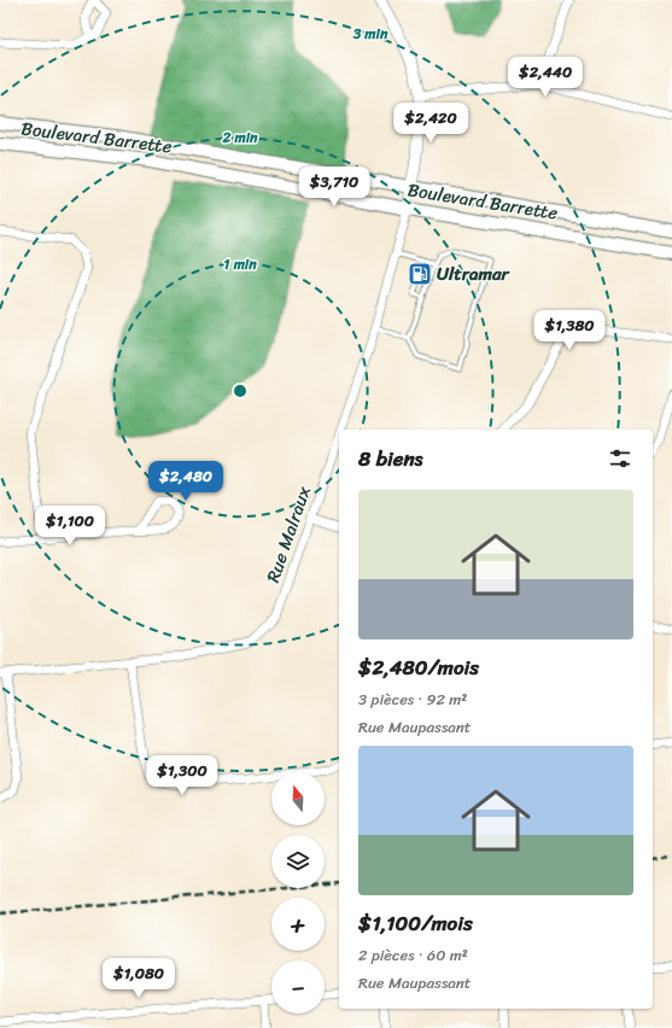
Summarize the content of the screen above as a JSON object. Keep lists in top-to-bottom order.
{
  "streets": {
    "main road": ["Boulevard Barrette"],
    "street": ["Rue Malraux"]
  },
  "crossings": [
    ["Boulevard Barrette", "Rue Malraux"]
  ],
  "places": {
    "fuel station": ["Ultramar"]
  },
  "north": "top",
  "page": {
    "price": [
      "$2,440",
      "$2,420",
      "$3,710",
      "$1,380",
      "$2,480",
      "$1,100",
      "$1,300",
      "$1,080"
    ],
    "heading": "8 biens",
    "list": [
      {
        "name": "$2,480/mois",
        "note": "3 pièces · 92 m² · Rue Maupassant"
      },
      {
        "name": "$1,100/mois",
        "note": "2 pièces · 60 m² · Rue Maupassant"
      }
    ],
    "map_buttons": ["+", "−"]
  },
  "rings": ["3 min", "2 min", "1 min"]
}
